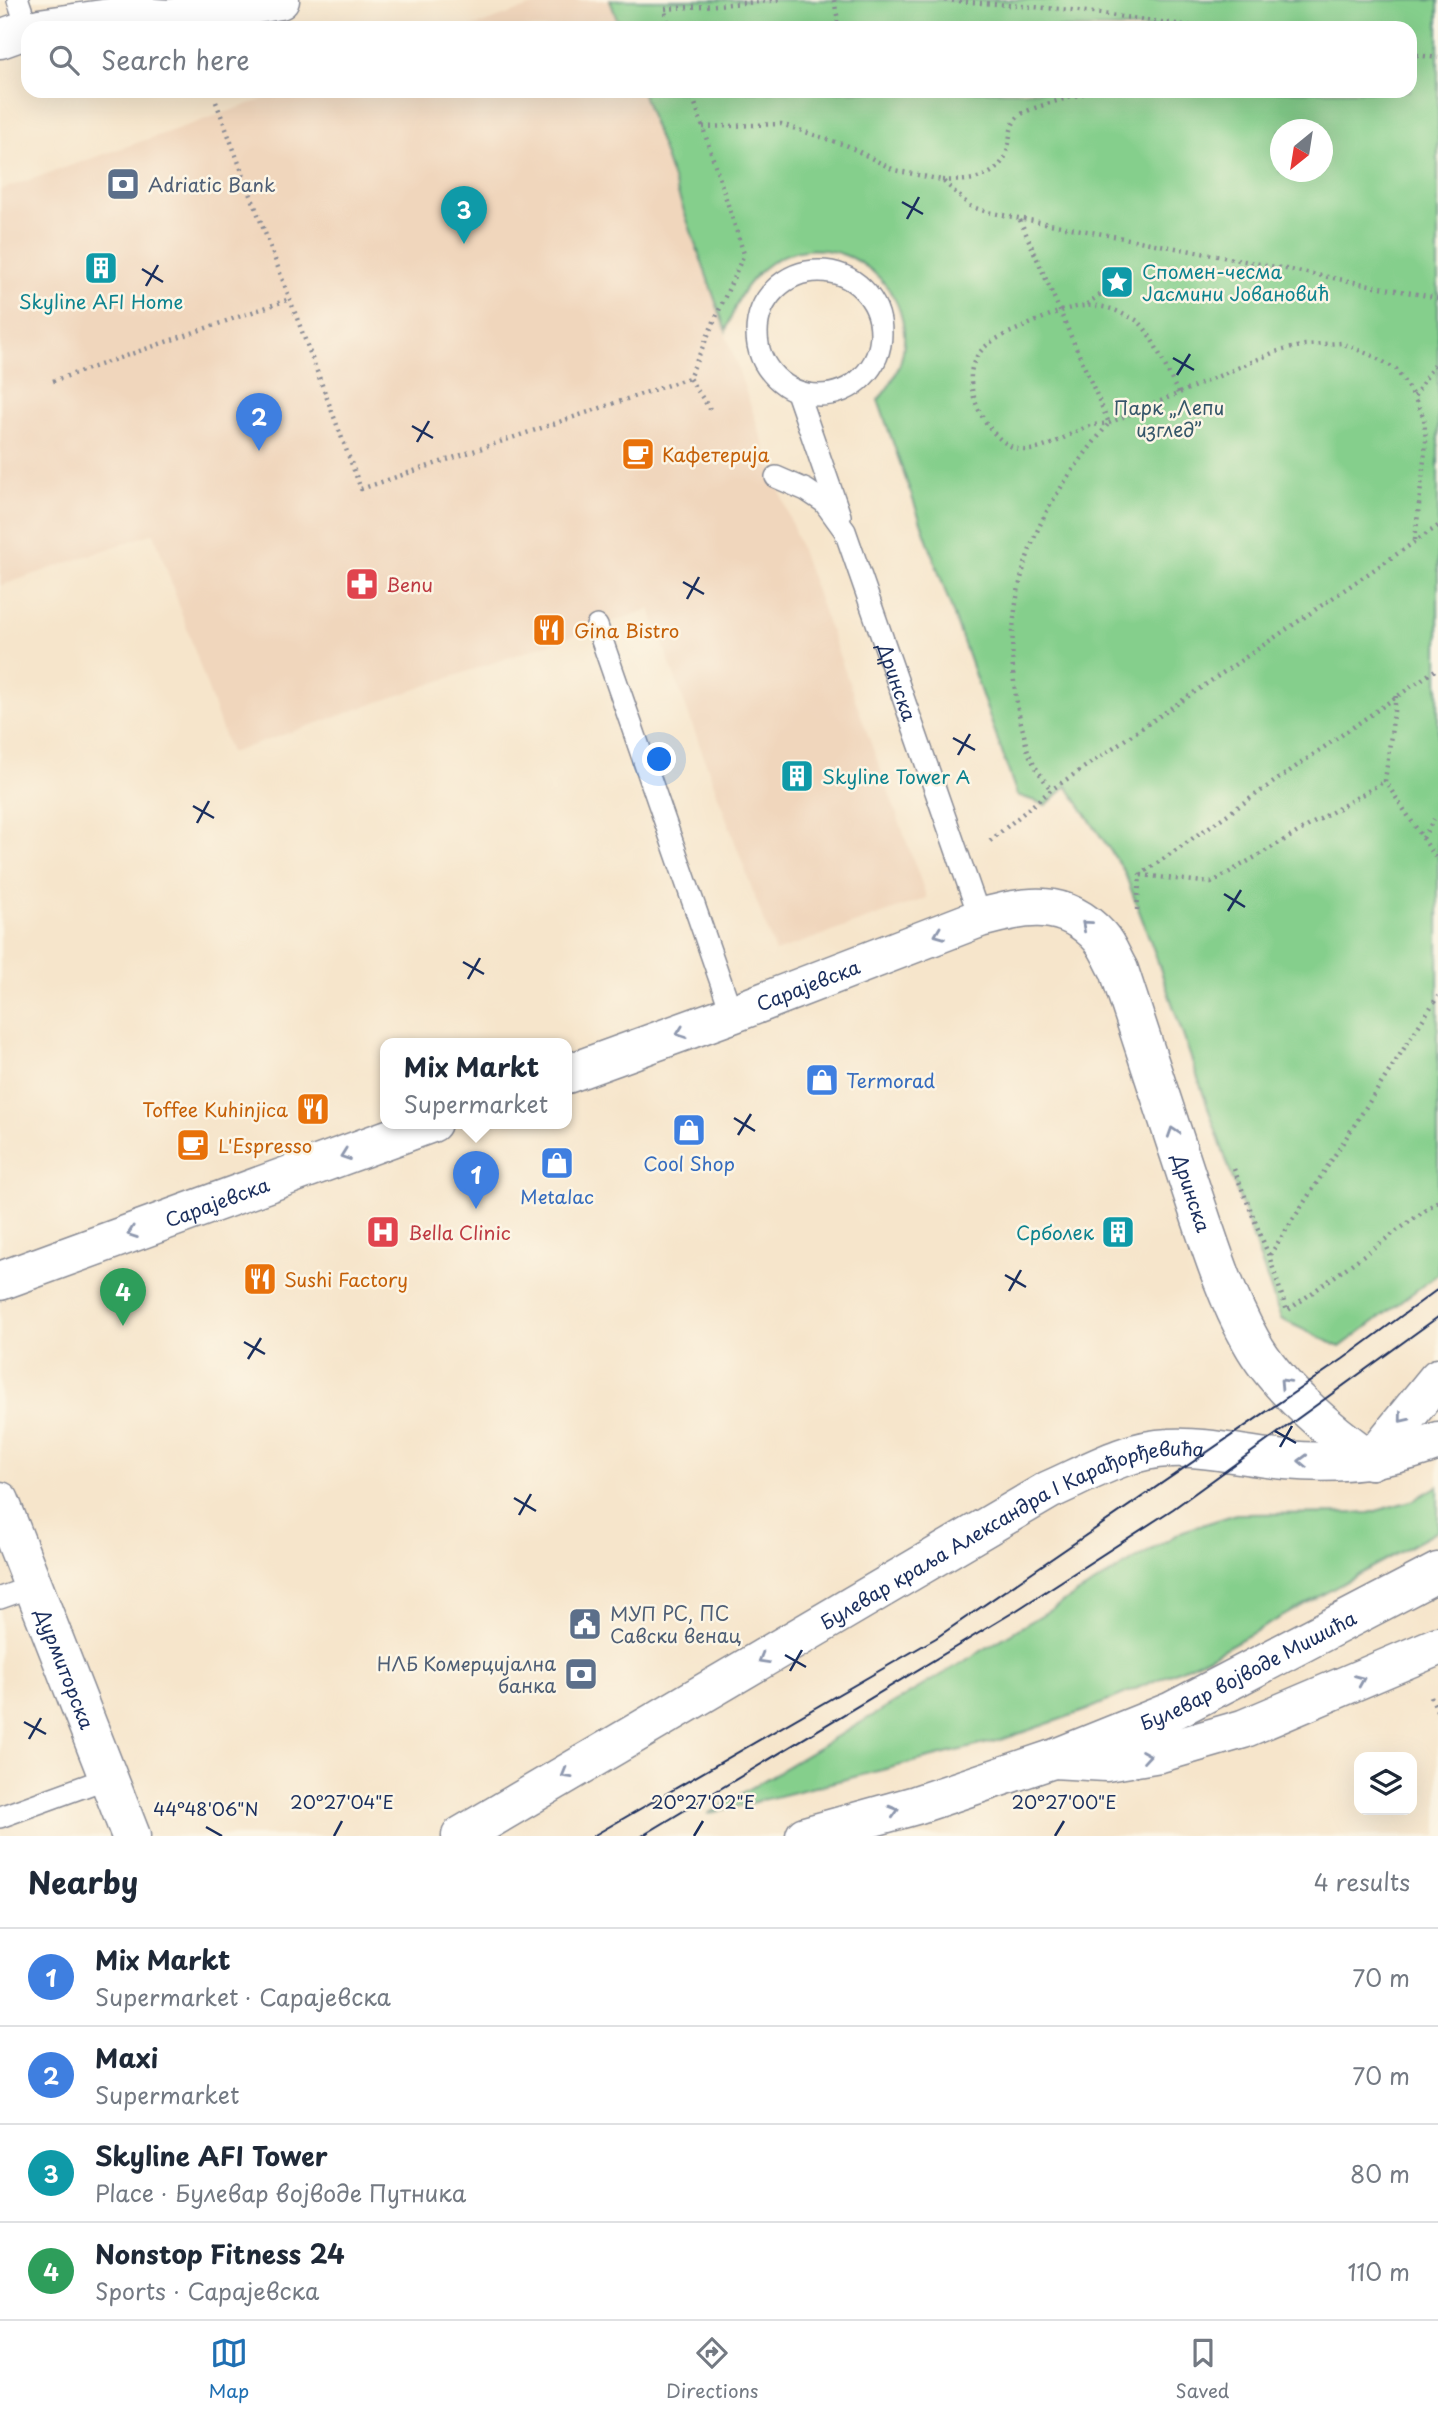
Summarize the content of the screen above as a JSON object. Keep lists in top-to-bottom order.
{
  "streets": {
    "main road": [
      "Дринска",
      "Сарајевска",
      "Булевар краља Александра I Карађорђевића",
      "Дурмиторска",
      "Булевар војводе Мишића"
    ]
  },
  "crossings": [
    ["Дринска", "Сарајевска"],
    ["Дринска", "Булевар краља Александра I Карађорђевића"]
  ],
  "one_way": ["Дринска", "Сарајевска"],
  "parks": ["Парк „Лепи изглед”"],
  "places": {
    "bank": ["Adriatic Bank", "НЛБ Комерцијална банка"],
    "building": ["Skyline AFI Home", "Skyline Tower A", "Срболек"],
    "place": ["Спомен-чесма Јасмини Јовановић"],
    "cafe": ["Кафетерија", "L'Espresso"],
    "pharmacy": ["Benu"],
    "restaurant": ["Gina Bistro", "Toffee Kuhinjica", "Sushi Factory"],
    "shop": ["Termorad", "Cool Shop", "Metalac"],
    "hospital": ["Bella Clinic"],
    "public building": ["МУП РС, ПС Савски венац"]
  },
  "north": "bottom left",
  "page": {
    "search": "Search here",
    "pins": [
      "3",
      "2",
      "1",
      "4"
    ],
    "popup": ["Mix Markt", "Supermarket"],
    "heading": ["Nearby", "4 results"],
    "list": [
      {
        "mark": "1",
        "name": "Mix Markt",
        "note": "Supermarket · Сарајевска",
        "value": "70 m"
      },
      {
        "mark": "2",
        "name": "Maxi",
        "note": "Supermarket",
        "value": "70 m"
      },
      {
        "mark": "3",
        "name": "Skyline AFI Tower",
        "note": "Place · Булевар војводе Путника",
        "value": "80 m"
      },
      {
        "mark": "4",
        "name": "Nonstop Fitness 24",
        "note": "Sports · Сарајевска",
        "value": "110 m"
      }
    ],
    "nav": ["Map", "Directions", "Saved"]
  },
  "coordinates": [
    "20°27'04\"E",
    "20°27'02\"E",
    "20°27'00\"E",
    "44°48'06\"N"
  ]
}
